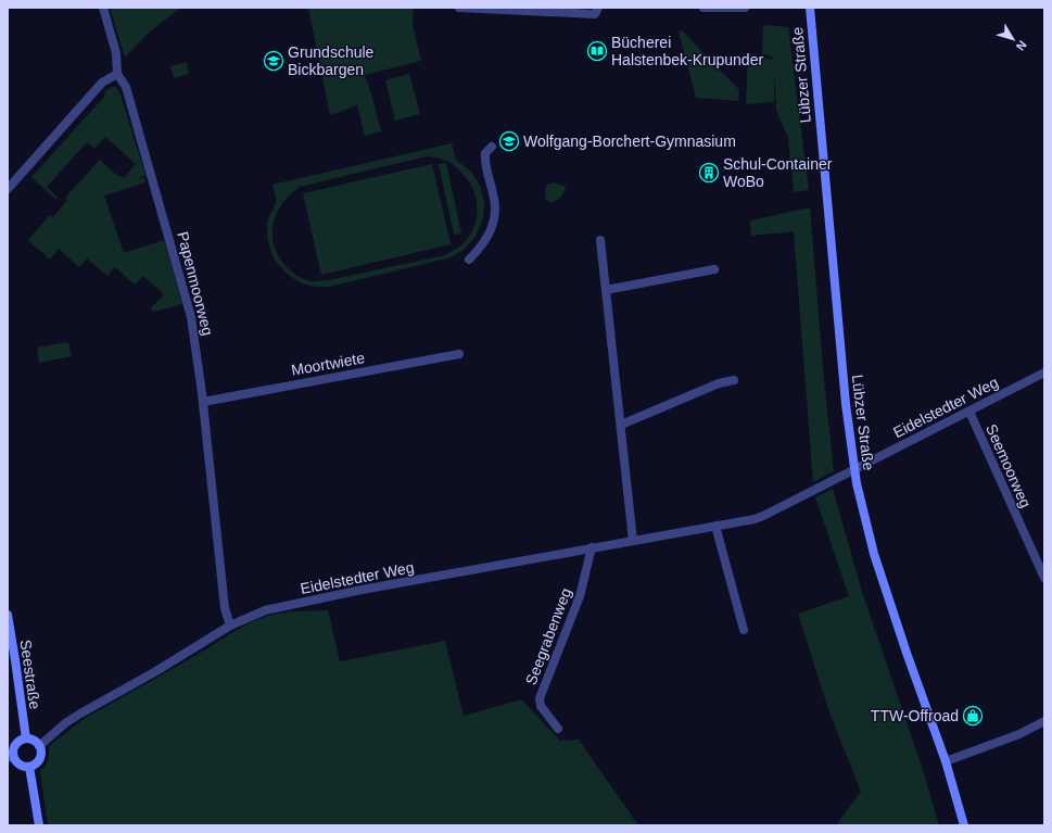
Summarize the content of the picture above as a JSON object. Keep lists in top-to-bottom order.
{
  "streets": {
    "street": [
      "Lübzer Straße",
      "Papenmoorweg",
      "Moortwiete",
      "Eidelstedter Weg",
      "Seemoorweg",
      "Seegrabenweg",
      "Seestraße"
    ]
  },
  "crossings": [
    ["Lübzer Straße", "Eidelstedter Weg"],
    ["Papenmoorweg", "Moortwiete"],
    ["Papenmoorweg", "Eidelstedter Weg"],
    ["Eidelstedter Weg", "Seemoorweg"],
    ["Eidelstedter Weg", "Seegrabenweg"],
    ["Eidelstedter Weg", "Seestraße"]
  ],
  "places": {
    "library": ["Bücherei Halstenbek-Krupunder"],
    "school or university": ["Grundschule Bickbargen", "Wolfgang-Borchert-Gymnasium"],
    "building": ["Schul-Container WoBo"],
    "shop": ["TTW-Offroad"]
  },
  "north": "bottom right"
}
